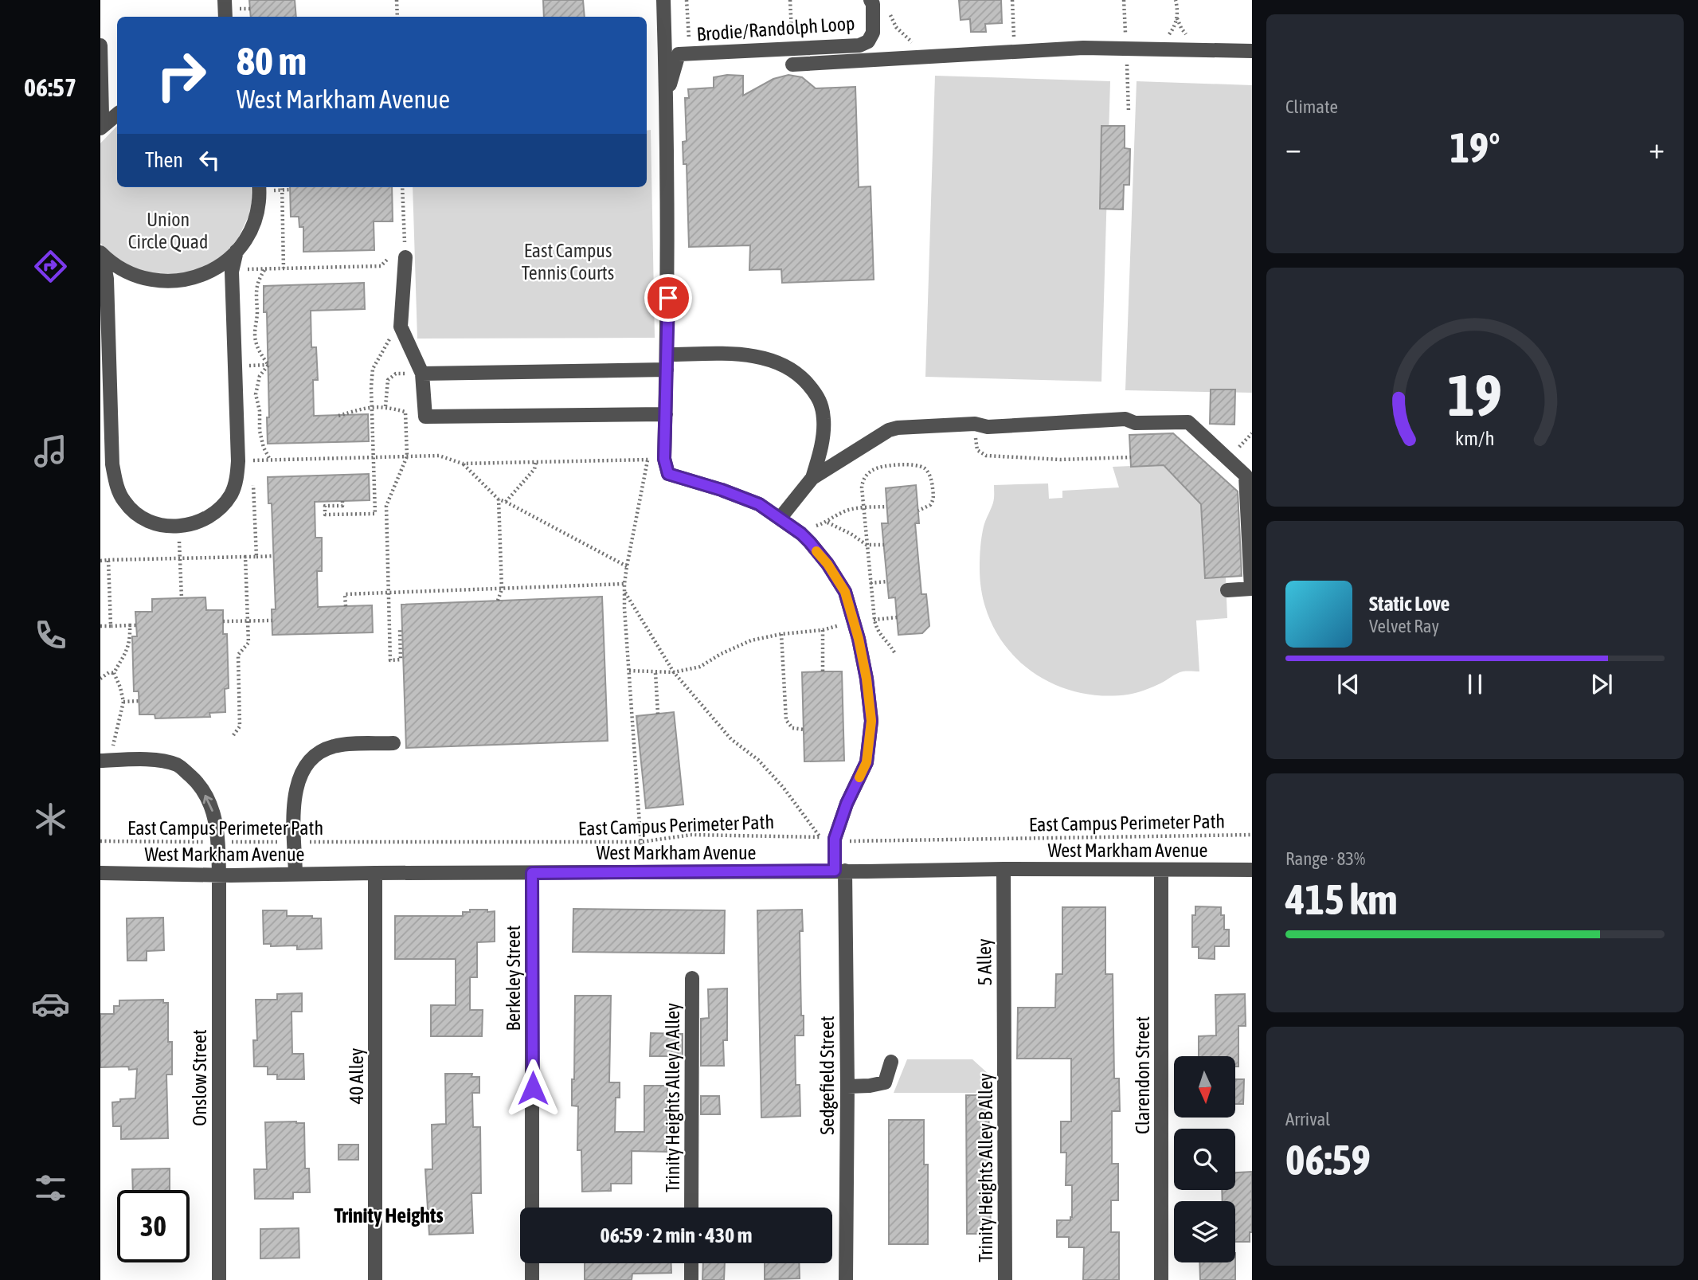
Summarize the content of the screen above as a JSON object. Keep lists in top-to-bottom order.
{
  "streets": {
    "street": [
      "Brodie/Randolph Loop",
      "West Markham Avenue",
      "5 Alley",
      "Berkeley Street",
      "Sedgefield Street",
      "Clarendon Street",
      "40 Alley",
      "Onslow Street",
      "Trinity Heights Alley A Alley",
      "Trinity Heights Alley B Alley"
    ],
    "path": ["East Campus Perimeter Path"]
  },
  "crossings": [
    ["East Campus Perimeter Path", "Sedgefield Street"],
    ["East Campus Perimeter Path", "Onslow Street"],
    ["West Markham Avenue", "5 Alley"],
    ["West Markham Avenue", "Berkeley Street"],
    ["West Markham Avenue", "Sedgefield Street"],
    ["West Markham Avenue", "Clarendon Street"],
    ["West Markham Avenue", "40 Alley"],
    ["West Markham Avenue", "Onslow Street"],
    ["5 Alley", "Trinity Heights Alley B Alley"]
  ],
  "districts": ["Trinity Heights"],
  "parks": ["Union Circle Quad", "East Campus Tennis Courts"],
  "north": "bottom",
  "page": {
    "tabs": "06:57",
    "tile": [
      "Climate",
      ["Range · 83%", "415 km"],
      ["Arrival", "06:59"]
    ],
    "turn": ["80 m", "West Markham Avenue"],
    "heat": ["−", "19°", "+"],
    "then": "Then",
    "song": ["Static Love", "Velvet Ray"],
    "limit": "30",
    "trip": "06:59 · 2 min · 430 m",
    "gauge": ["19", "km/h"]
  }
}
